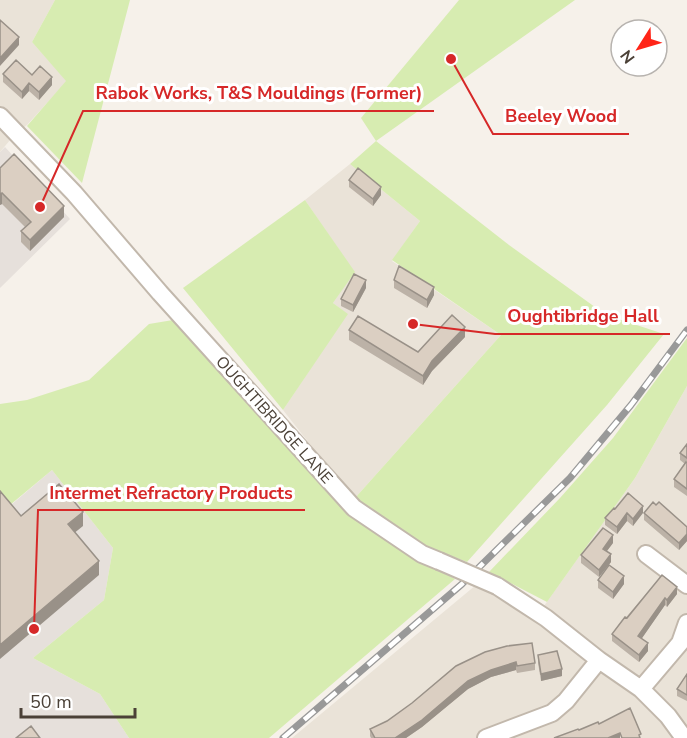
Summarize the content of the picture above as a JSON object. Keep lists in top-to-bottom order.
{
  "streets": {
    "street": ["OUGHTIBRIDGE LANE"]
  },
  "places": [
    "Beeley Wood",
    "Rabok Works, T&S Mouldings (Former)",
    "Oughtibridge Hall",
    "Intermet Refractory Products"
  ],
  "scale_bar": "50 m",
  "north": "bottom left"
}
